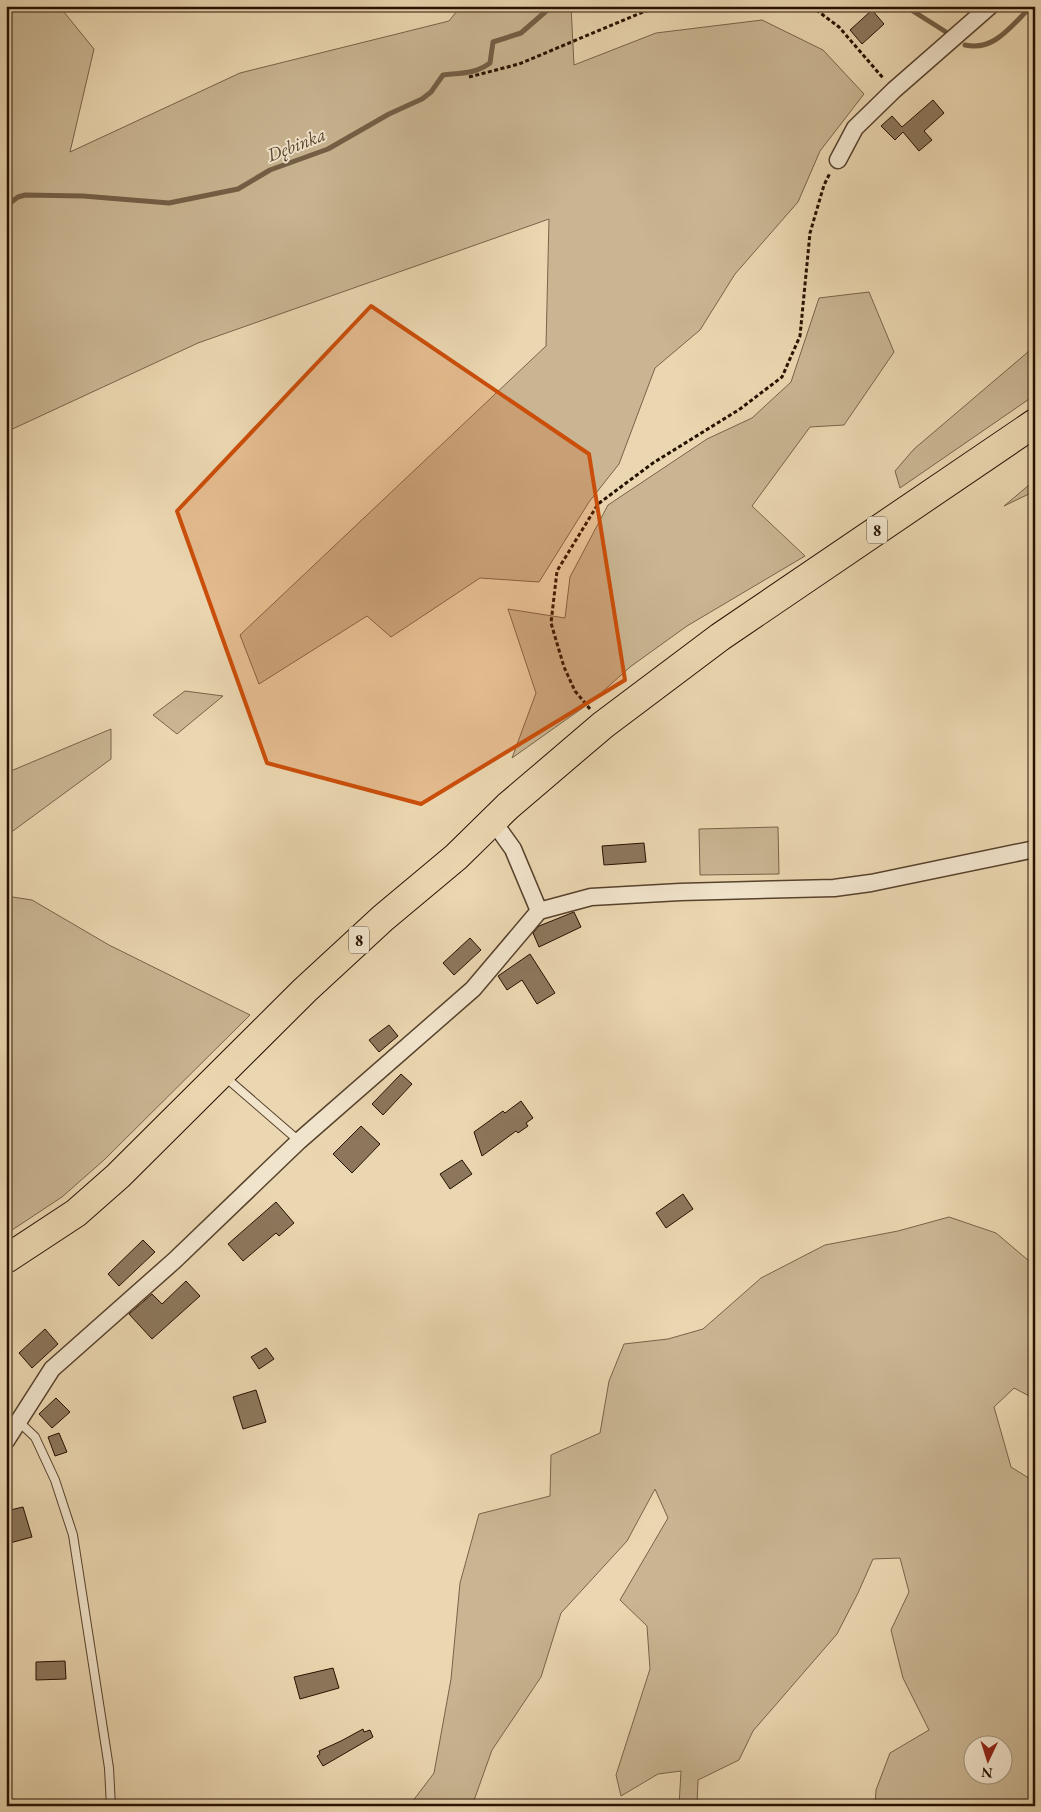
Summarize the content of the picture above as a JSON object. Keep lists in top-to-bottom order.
{
  "streets": {
    "highway": ["8"]
  },
  "water": ["Dębinka"],
  "north": "bottom"
}
